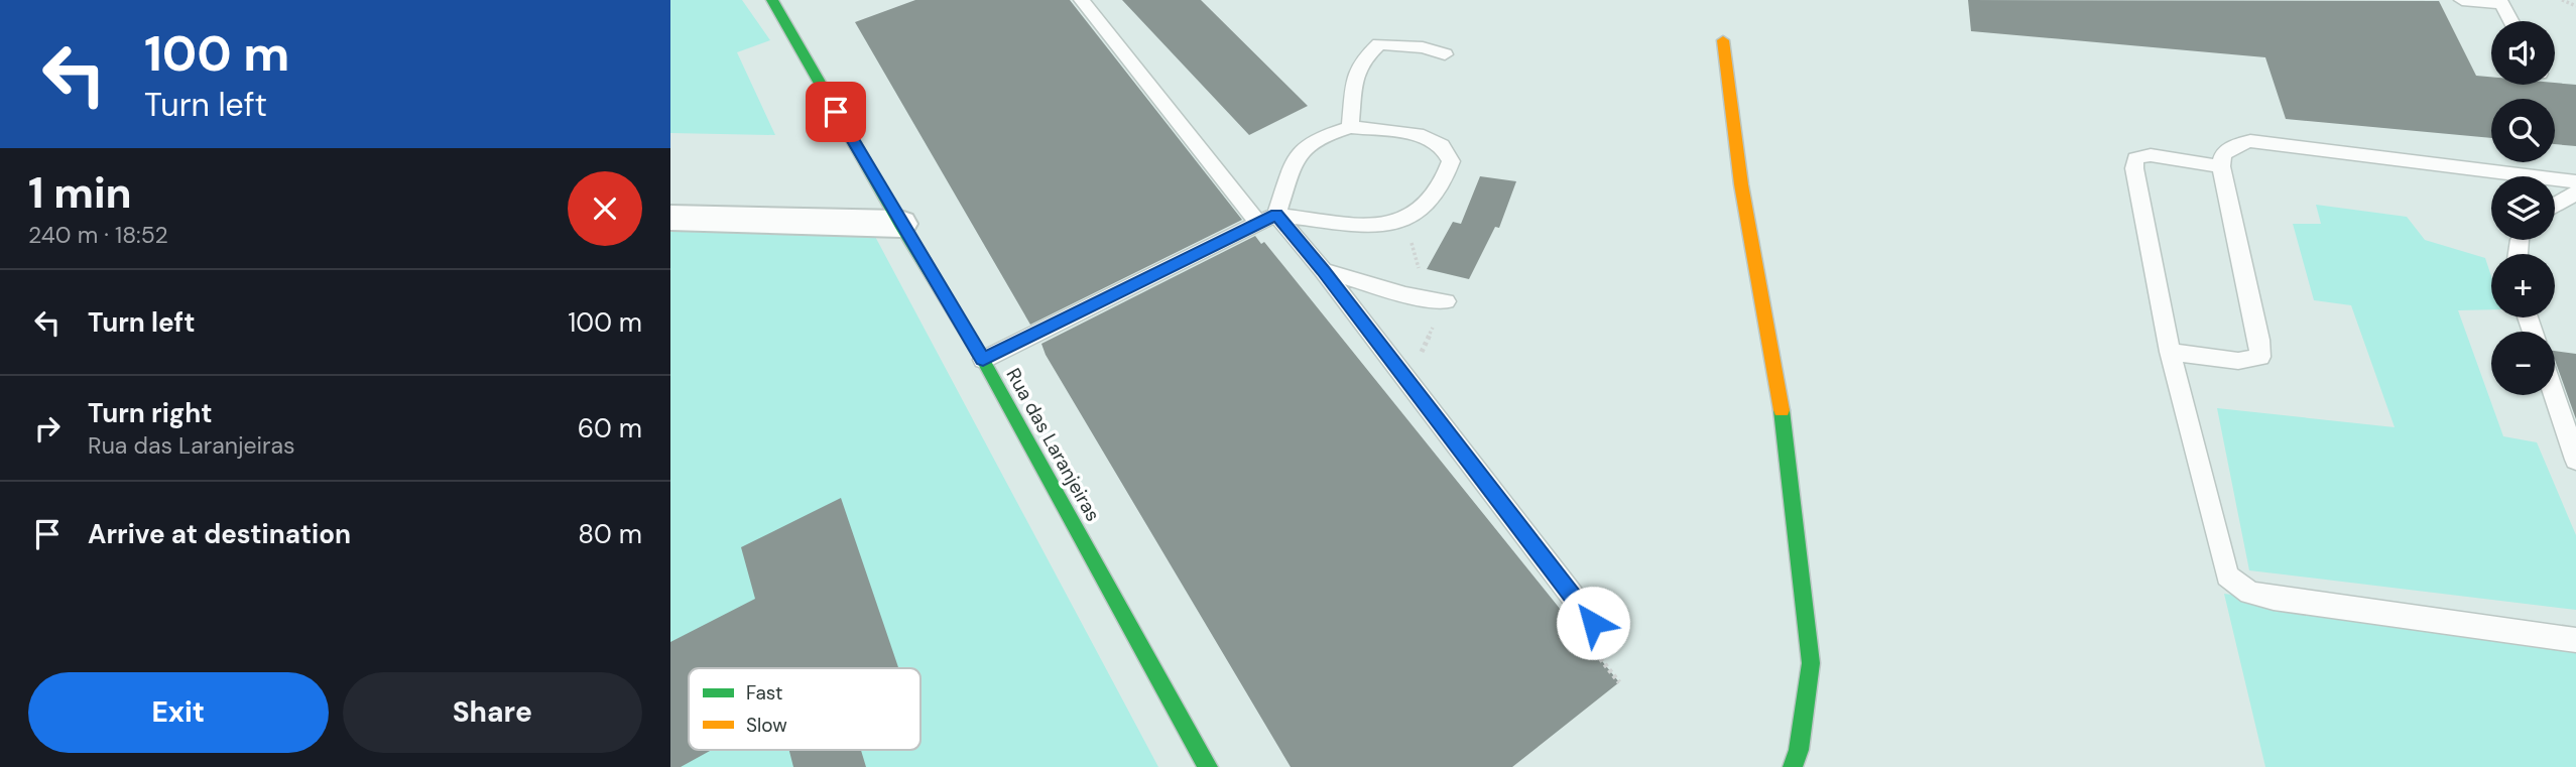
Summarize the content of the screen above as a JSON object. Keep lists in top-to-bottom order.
{
  "streets": {
    "street": ["Rua das Laranjeiras"]
  },
  "legend": ["Fast", "Slow"],
  "page": {
    "turn": ["100 m", "Turn left"],
    "map_buttons": ["+", "−"],
    "heading": ["1 min", "240 m · 18:52"],
    "list": [
      {
        "name": "Turn left",
        "value": "100 m"
      },
      {
        "name": "Turn right",
        "note": "Rua das Laranjeiras",
        "value": "60 m"
      },
      {
        "name": "Arrive at destination",
        "value": "80 m"
      }
    ],
    "buttons": ["Exit", "Share"]
  }
}
